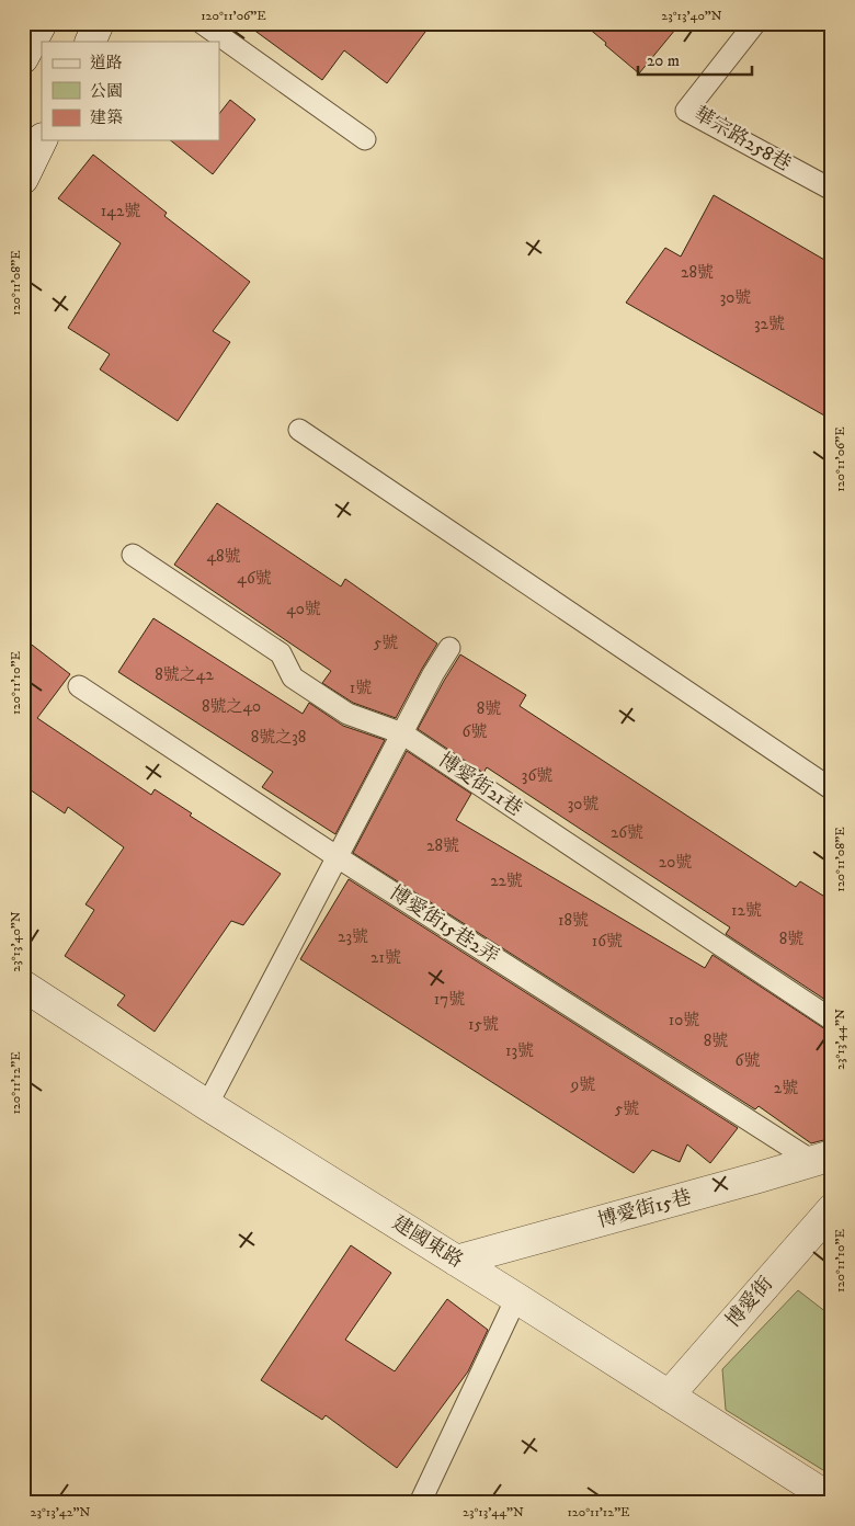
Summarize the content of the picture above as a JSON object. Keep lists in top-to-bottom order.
{
  "streets": {
    "street": ["博愛街15巷", "建國東路", "博愛街"],
    "lane": ["華宗路258巷", "博愛街21巷", "博愛街15巷2弄"]
  },
  "crossings": [
    ["博愛街15巷2弄", "博愛街15巷"],
    ["博愛街15巷", "建國東路"],
    ["建國東路", "博愛街"]
  ],
  "house_numbers": [
    "142號",
    "28號",
    "30號",
    "32號",
    "48號",
    "46號",
    "40號",
    "5號",
    "8號之42",
    "1號",
    "8號之40",
    "8號",
    "6號",
    "8號之38",
    "36號",
    "30號",
    "26號",
    "28號",
    "20號",
    "22號",
    "12號",
    "18號",
    "23號",
    "8號",
    "16號",
    "21號",
    "17號",
    "10號",
    "15號",
    "8號",
    "13號",
    "6號",
    "9號",
    "2號",
    "5號"
  ],
  "legend": ["道路", "公園", "建築"],
  "scale_bar": "20 m",
  "coordinates": [
    "120°11'06\"E",
    "23°13'40\"N",
    "120°11'08\"E",
    "120°11'10\"E",
    "23°13'44\"N",
    "120°11'12\"E",
    "23°13'42\"N"
  ]
}
